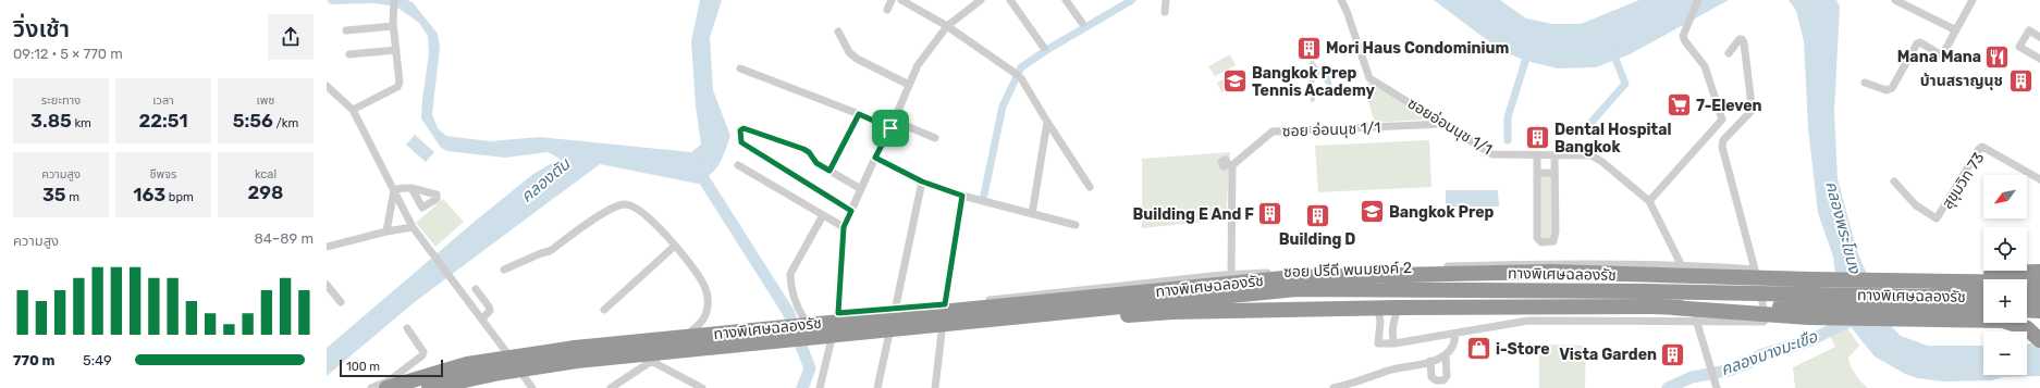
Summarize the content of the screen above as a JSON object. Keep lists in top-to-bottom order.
{
  "streets": {
    "highway": ["ทางพิเศษฉลองรัช"],
    "street": [
      "ซอยอ่อนนุช 1/1",
      "ซอย อ่อนนุช 1/1",
      "สุขุมวิท 73",
      "ซอย ปรีดี พนมยงค์ 2"
    ]
  },
  "crossings": [
    ["ซอยอ่อนนุช 1/1", "ซอย อ่อนนุช 1/1"],
    ["ซอย อ่อนนุช 1/1", "ซอย ปรีดี พนมยงค์ 2"]
  ],
  "water": ["คลองตัน", "คลองพระโขนง", "คลองบางมะเขือ"],
  "places": {
    "building": [
      "Mori Haus Condominium",
      "บ้านสราญนุช",
      "Dental Hospital Bangkok",
      "Building E And F",
      "Building D",
      "Vista Garden"
    ],
    "restaurant": ["Mana Mana"],
    "school or university": ["Bangkok Prep Tennis Academy", "Bangkok Prep"],
    "supermarket": ["7-Eleven"],
    "shop": ["i-Store"]
  },
  "scale_bar": "100 m",
  "north": "bottom left",
  "page": {
    "heading": ["วิ่งเช้า", "09:12 · 5 × 770 m"],
    "stats": [
      ["ระยะทาง", "3.85 km"],
      ["เวลา", "22:51"],
      ["เพซ", "5:56 /km"],
      ["ความสูง", "35 m"],
      ["ชีพจร", "163 bpm"],
      ["kcal", "298"]
    ],
    "map_buttons": ["+", "−"],
    "chart": ["ความสูง", "84–89 m"],
    "list": [
      {
        "name": "770 m",
        "note": "5:49"
      }
    ],
    "scale": "100 m"
  }
}
